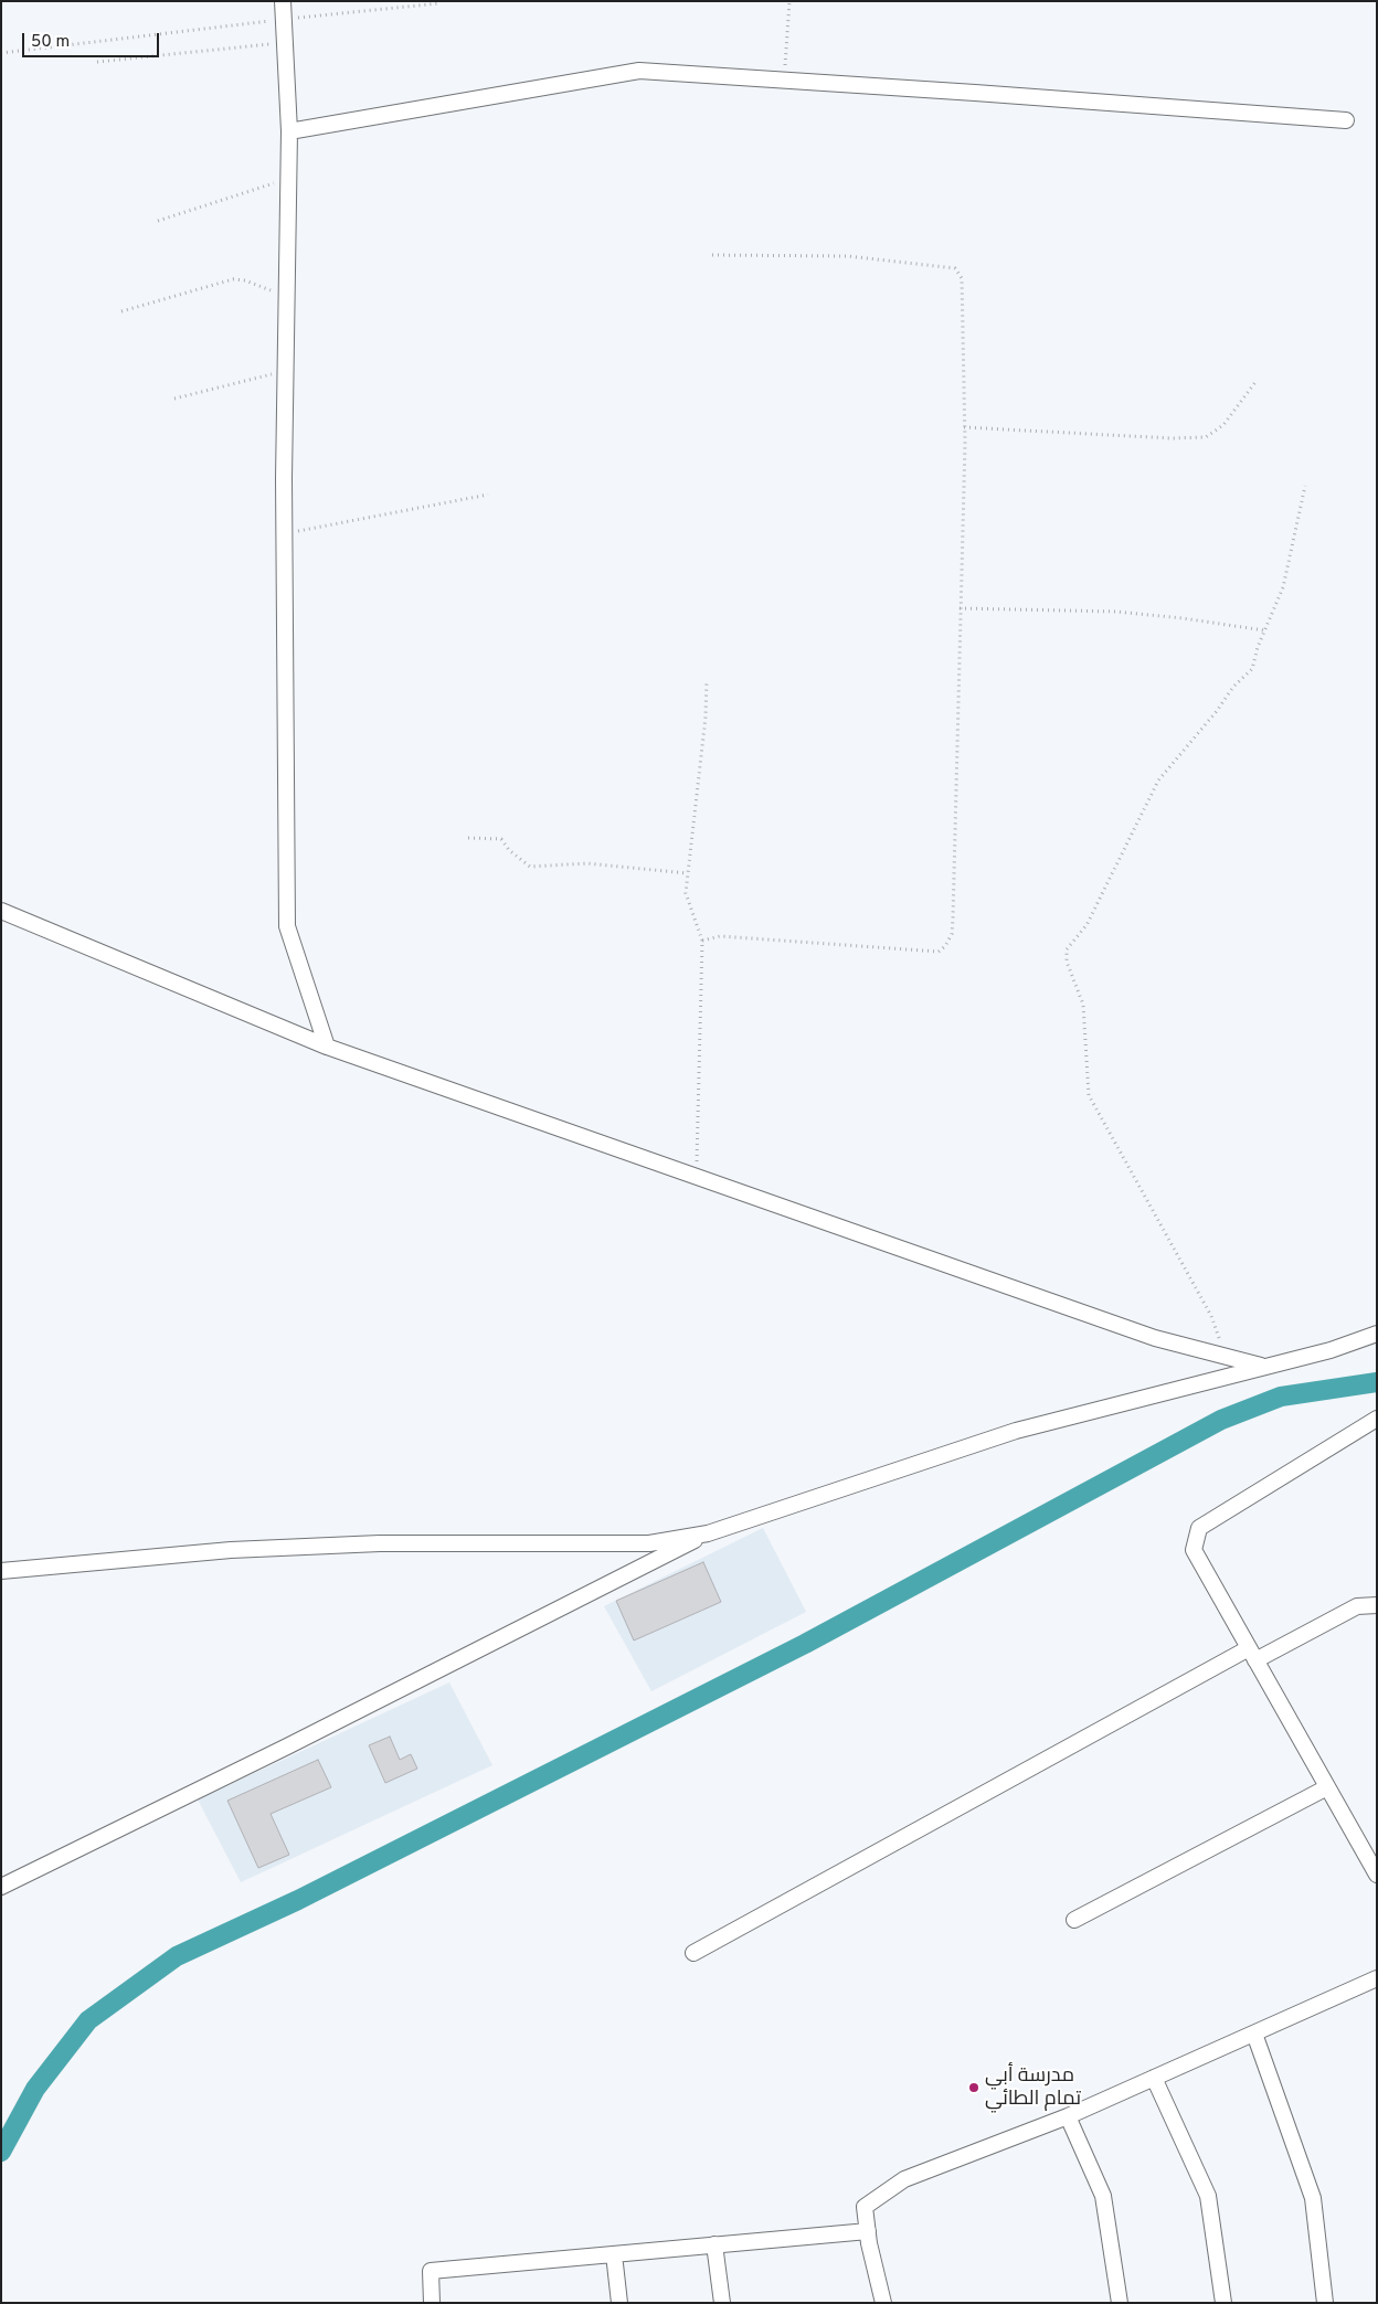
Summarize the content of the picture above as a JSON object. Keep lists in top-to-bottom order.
{
  "places": ["مدرسة أبي تمام الطائي"],
  "scale_bar": "50 m"
}
